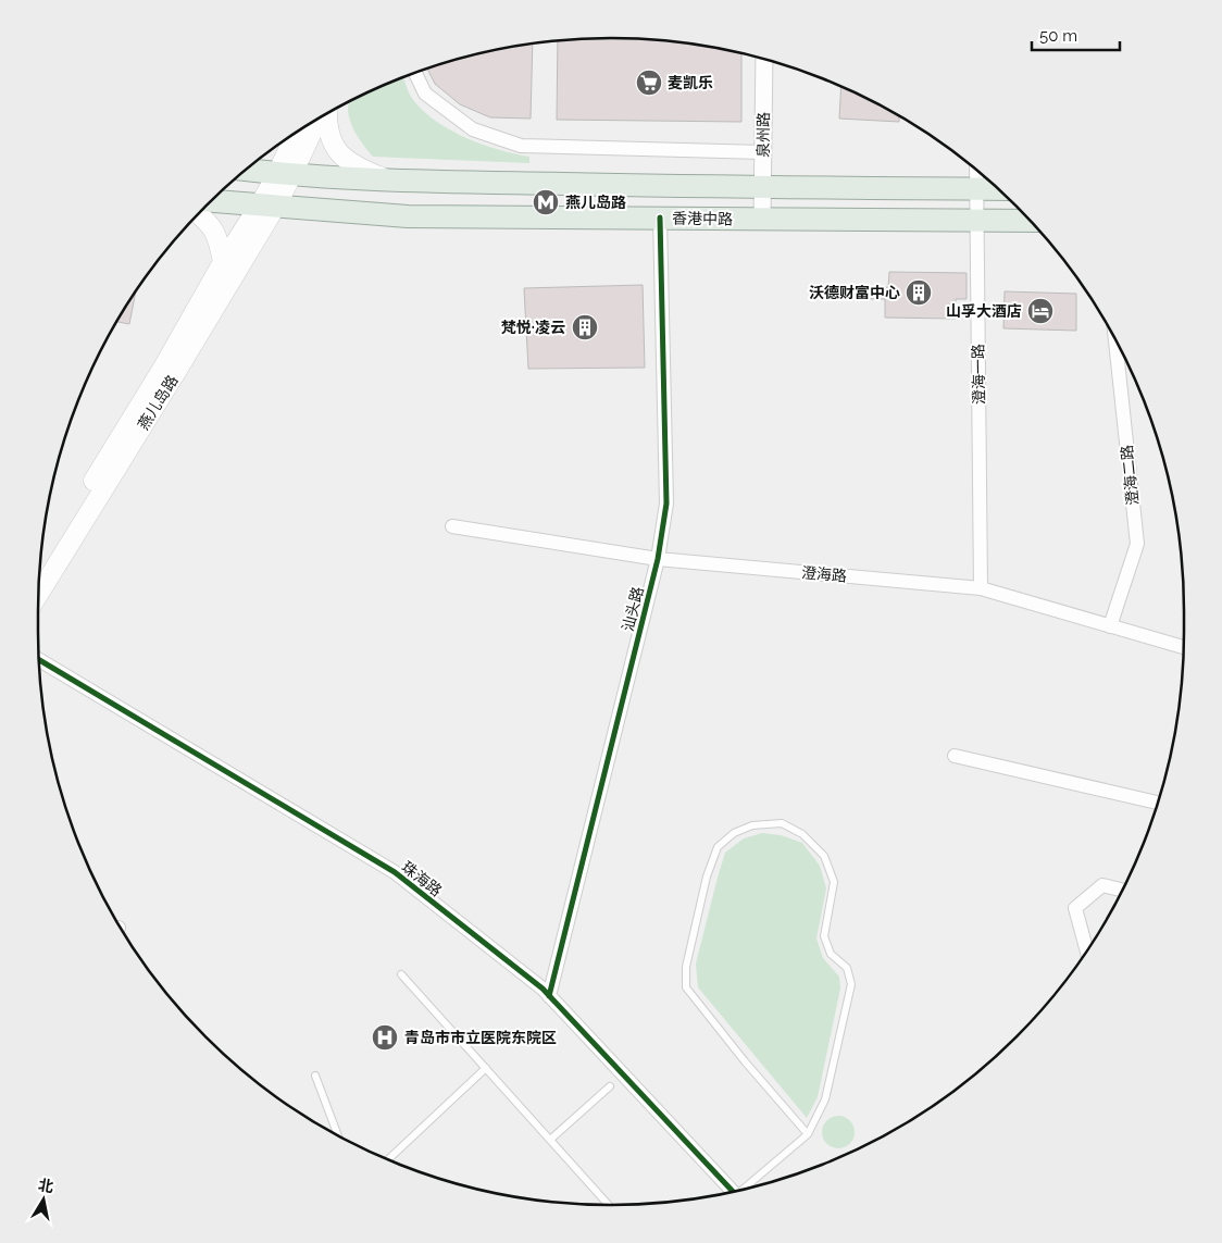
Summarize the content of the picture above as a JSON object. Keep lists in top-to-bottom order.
{
  "streets": {
    "main road": ["香港中路", "燕儿岛路"],
    "street": [
      "泉州路",
      "澄海一路",
      "澄海二路",
      "澄海路",
      "汕头路",
      "珠海路"
    ]
  },
  "crossings": [
    ["泉州路", "香港中路"],
    ["香港中路", "澄海一路"],
    ["香港中路", "燕儿岛路"],
    ["香港中路", "汕头路"],
    ["澄海一路", "澄海路"],
    ["澄海二路", "澄海路"],
    ["澄海路", "汕头路"],
    ["汕头路", "珠海路"]
  ],
  "places": {
    "supermarket": ["麦凯乐"],
    "metro station": ["燕儿岛路"],
    "building": ["沃德财富中心", "梵悦·凌云"],
    "hotel": ["山孚大酒店"],
    "hospital": ["青岛市市立医院东院区"]
  },
  "scale_bar": "50 m",
  "north": "top"
}
